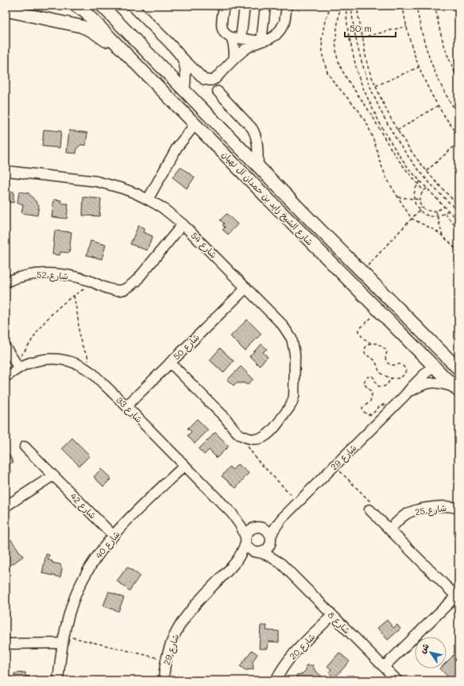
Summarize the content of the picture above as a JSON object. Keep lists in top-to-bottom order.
{
  "streets": {
    "main road": ["شارع الشيخ زايد بن حمدان آل نهيان"],
    "street": [
      "شارع 54",
      "شارع 52",
      "شارع 50",
      "شارع 33",
      "شارع 29",
      "شارع 42",
      "شارع 25",
      "شارع 40",
      "شارع 8",
      "شارع 20"
    ]
  },
  "crossings": [
    ["شارع الشيخ زايد بن حمدان آل نهيان", "شارع 29"],
    ["شارع 54", "شارع 52"],
    ["شارع 54", "شارع 50"],
    ["شارع 50", "شارع 33"],
    ["شارع 33", "شارع 29"],
    ["شارع 33", "شارع 40"],
    ["شارع 33", "شارع 8"],
    ["شارع 29", "شارع 8"],
    ["شارع 42", "شارع 40"],
    ["شارع 8", "شارع 20"]
  ],
  "scale_bar": "50 m",
  "north": "top left"
}
